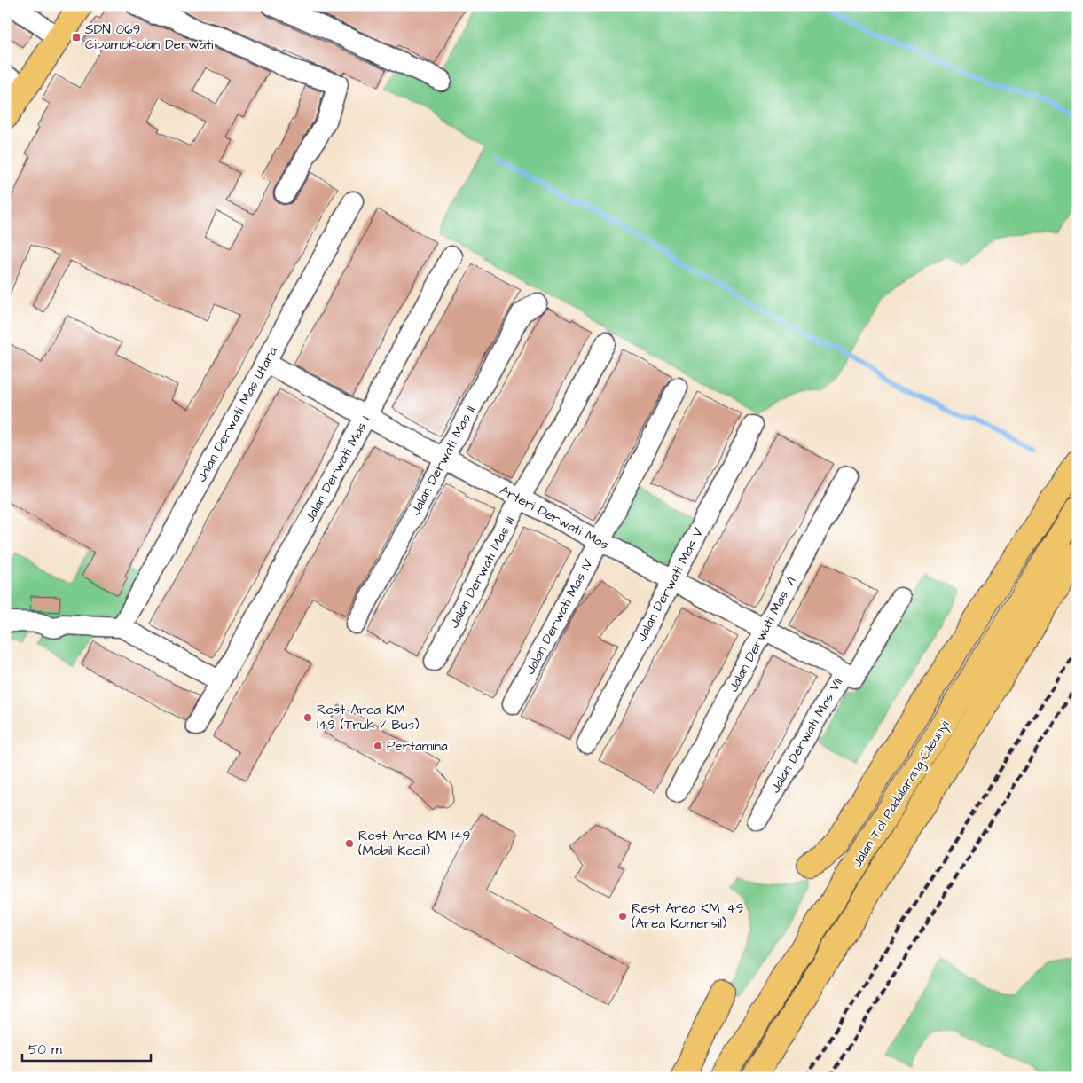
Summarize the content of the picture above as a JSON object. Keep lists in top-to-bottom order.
{
  "streets": {
    "main road": ["Jalan Tol Padalarang–Cileunyi"],
    "street": [
      "Jalan Derwati Mas Utara",
      "Jalan Derwati Mas II",
      "Jalan Derwati Mas I",
      "Arteri Derwati Mas",
      "Jalan Derwati Mas III",
      "Jalan Derwati Mas V",
      "Jalan Derwati Mas IV",
      "Jalan Derwati Mas VI",
      "Jalan Derwati Mas VII"
    ]
  },
  "crossings": [
    ["Jalan Derwati Mas Utara", "Arteri Derwati Mas"],
    ["Jalan Derwati Mas II", "Arteri Derwati Mas"],
    ["Jalan Derwati Mas I", "Arteri Derwati Mas"],
    ["Arteri Derwati Mas", "Jalan Derwati Mas III"],
    ["Arteri Derwati Mas", "Jalan Derwati Mas V"],
    ["Arteri Derwati Mas", "Jalan Derwati Mas IV"],
    ["Arteri Derwati Mas", "Jalan Derwati Mas VI"],
    ["Arteri Derwati Mas", "Jalan Derwati Mas VII"]
  ],
  "places": {
    "transit": ["SDN 069 Cipamokolan Derwati"],
    "other": [
      "Rest Area KM 149 (Truk / Bus)",
      "Pertamina",
      "Rest Area KM 149 (Mobil Kecil)",
      "Rest Area KM 149 (Area Komersil)"
    ]
  },
  "scale_bar": "50 m"
}
